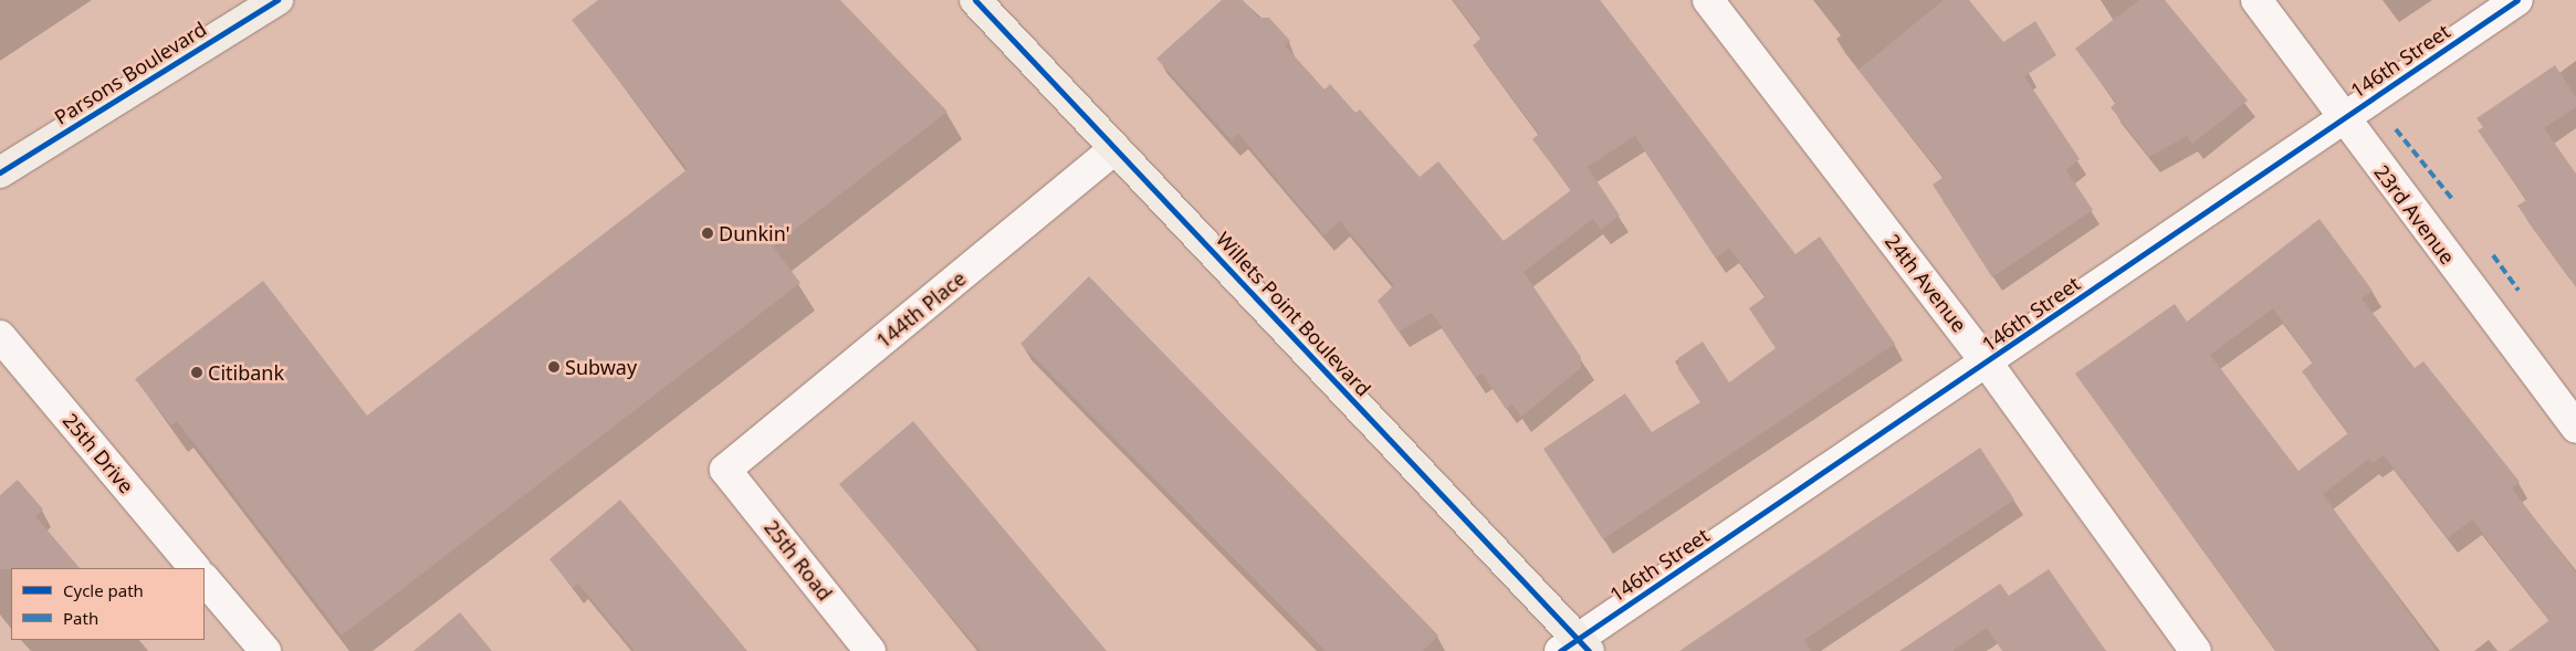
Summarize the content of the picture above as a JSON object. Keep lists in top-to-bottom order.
{
  "streets": {
    "street": [
      "146th Street",
      "Parsons Boulevard",
      "23rd Avenue",
      "24th Avenue",
      "144th Place",
      "Willets Point Boulevard",
      "25th Drive",
      "25th Road"
    ]
  },
  "crossings": [
    ["146th Street", "23rd Avenue"],
    ["146th Street", "24th Avenue"],
    ["146th Street", "Willets Point Boulevard"],
    ["144th Place", "Willets Point Boulevard"],
    ["144th Place", "25th Road"]
  ],
  "places": ["Dunkin'", "Subway", "Citibank"],
  "legend": ["Cycle path", "Path"]
}
